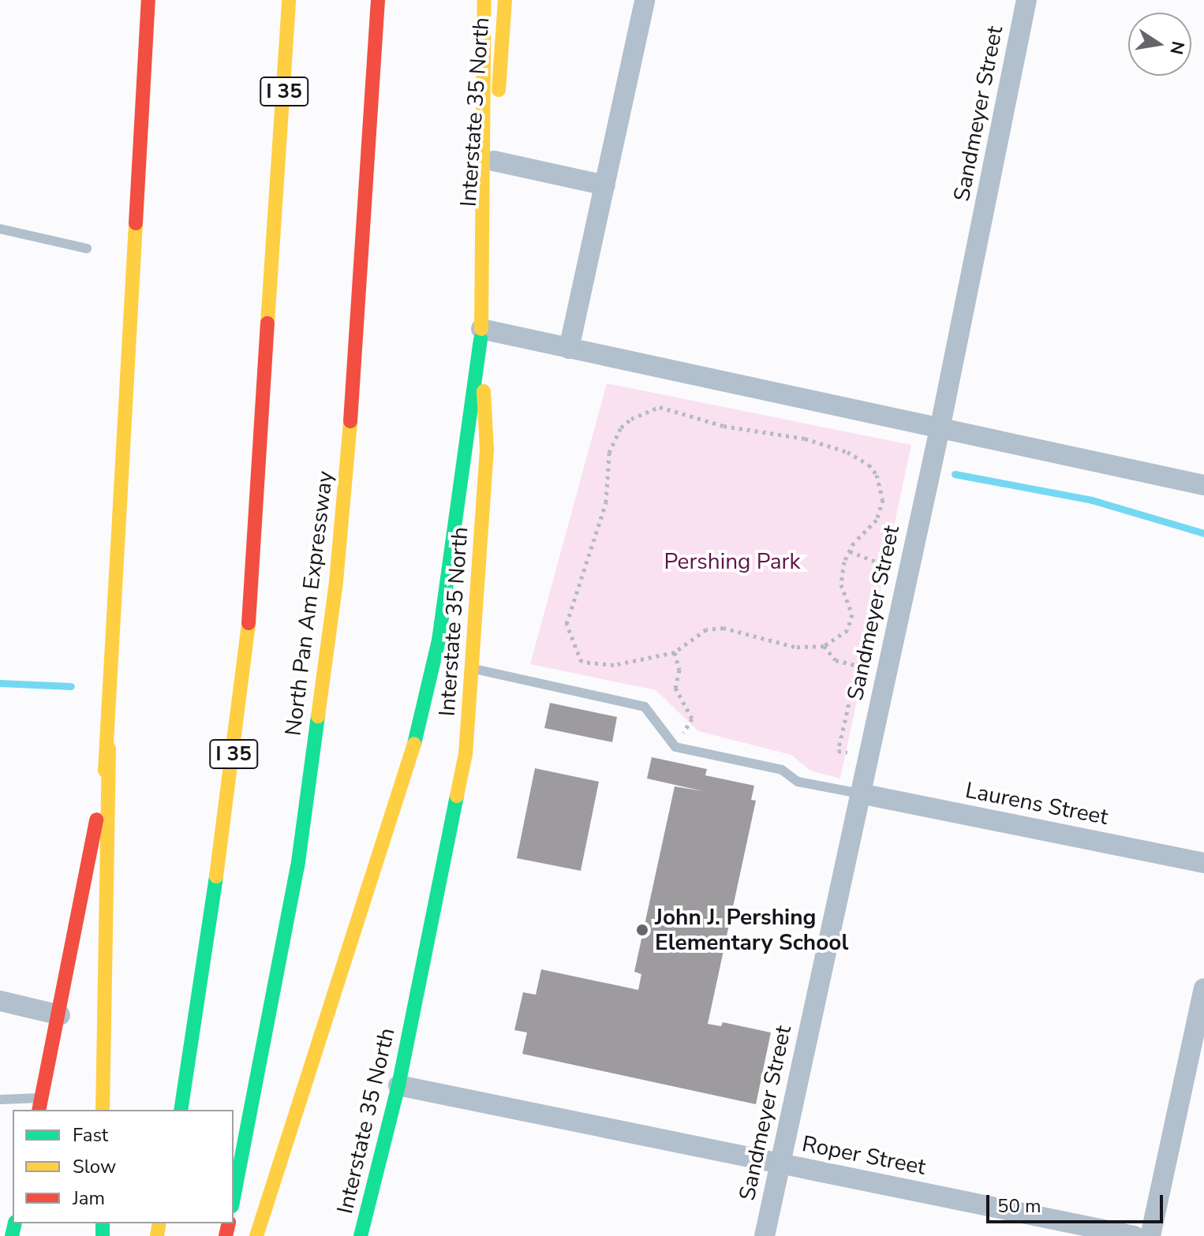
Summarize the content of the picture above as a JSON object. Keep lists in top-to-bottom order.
{
  "streets": {
    "main road": ["I 35", "Interstate 35 North", "North Pan Am Expressway"],
    "street": ["Sandmeyer Street", "Laurens Street", "Roper Street"]
  },
  "crossings": [
    ["Interstate 35 North", "Roper Street"],
    ["Sandmeyer Street", "Laurens Street"],
    ["Sandmeyer Street", "Roper Street"]
  ],
  "parks": ["Pershing Park"],
  "places": ["John J. Pershing Elementary School"],
  "legend": ["Fast", "Slow", "Jam"],
  "scale_bar": "50 m",
  "north": "right"
}
